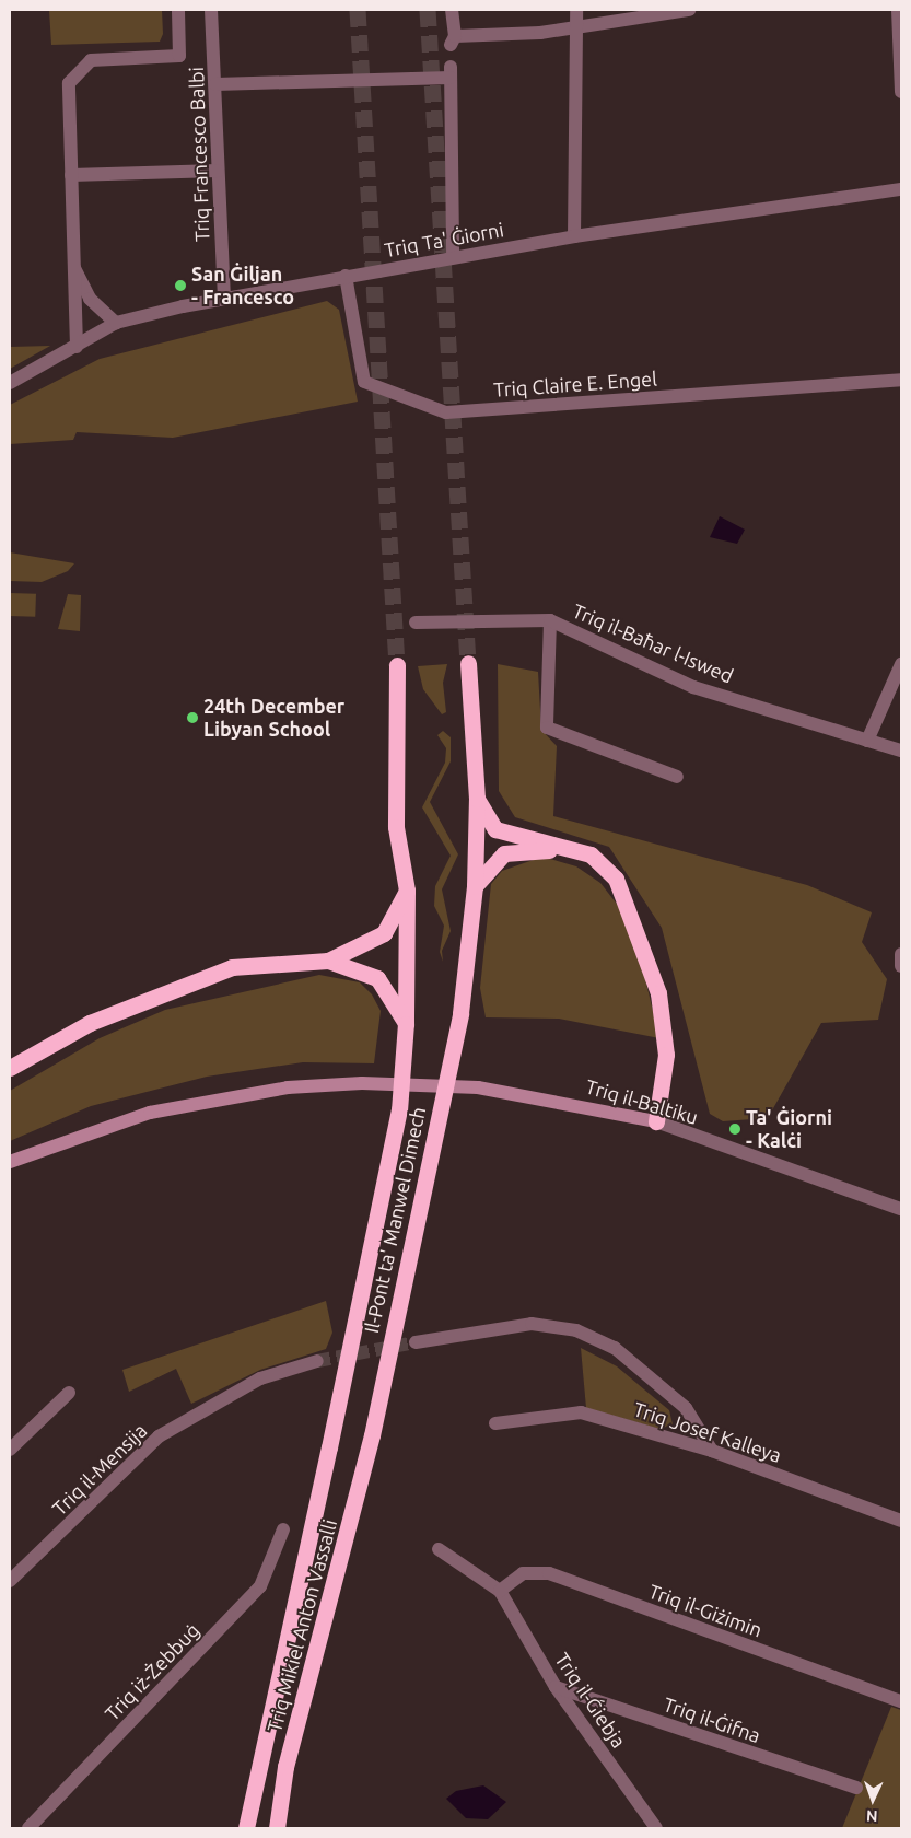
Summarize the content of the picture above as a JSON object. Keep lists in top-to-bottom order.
{
  "streets": {
    "highway": ["Il-Pont ta' Manwel Dimech", "Triq Mikiel Anton Vassalli"],
    "main road": ["Triq il-Baltiku"],
    "street": [
      "Triq Francesco Balbi",
      "Triq Ta' Ġiorni",
      "Triq Claire E. Engel",
      "Triq il-Baħar l-Iswed",
      "Triq Josef Kalleya",
      "Triq il-Mensija",
      "Triq il-Giżimin",
      "Triq iż-Żebbuġ",
      "Triq il-Ǵiebja",
      "Triq il-Ġifna"
    ]
  },
  "crossings": [
    ["Triq Francesco Balbi", "Triq Ta' Ġiorni"],
    ["Triq Ta' Ġiorni", "Triq Claire E. Engel"],
    ["Il-Pont ta' Manwel Dimech", "Triq Mikiel Anton Vassalli"],
    ["Triq il-Giżimin", "Triq il-Ǵiebja"],
    ["Triq il-Ǵiebja", "Triq il-Ġifna"]
  ],
  "places": ["San Ġiljan - Francesco", "24th December Libyan School", "Ta' Ġiorni - Kalċi"],
  "north": "bottom"
}
